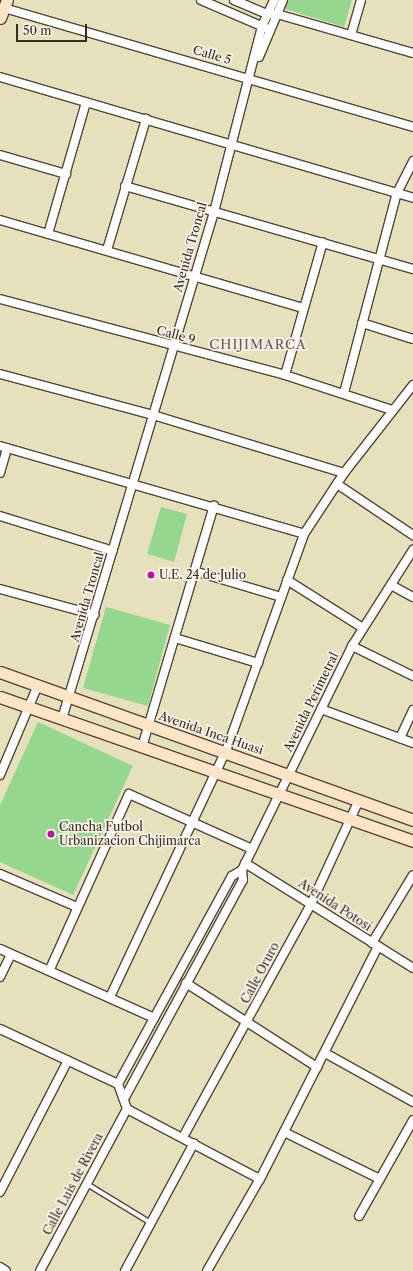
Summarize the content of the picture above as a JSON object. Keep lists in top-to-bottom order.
{
  "streets": {
    "street": [
      "Calle 5",
      "Avenida Troncal",
      "Calle 9",
      "Avenida Perímetral",
      "Avenida Inca Huasi",
      "Avenida Potosí",
      "Calle Oruro",
      "Calle Luis de Rivera"
    ]
  },
  "crossings": [
    ["Calle 5", "Avenida Troncal"],
    ["Avenida Troncal", "Calle 9"],
    ["Avenida Troncal", "Avenida Inca Huasi"],
    ["Avenida Perímetral", "Avenida Inca Huasi"],
    ["Avenida Perímetral", "Avenida Potosí"],
    ["Avenida Inca Huasi", "Calle Oruro"],
    ["Avenida Potosí", "Calle Oruro"]
  ],
  "districts": ["CHIJIMARCA"],
  "places": ["U.E. 24 de Julio", "Cancha Futbol Urbanizacion Chijimarca"],
  "scale_bar": "50 m"
}
